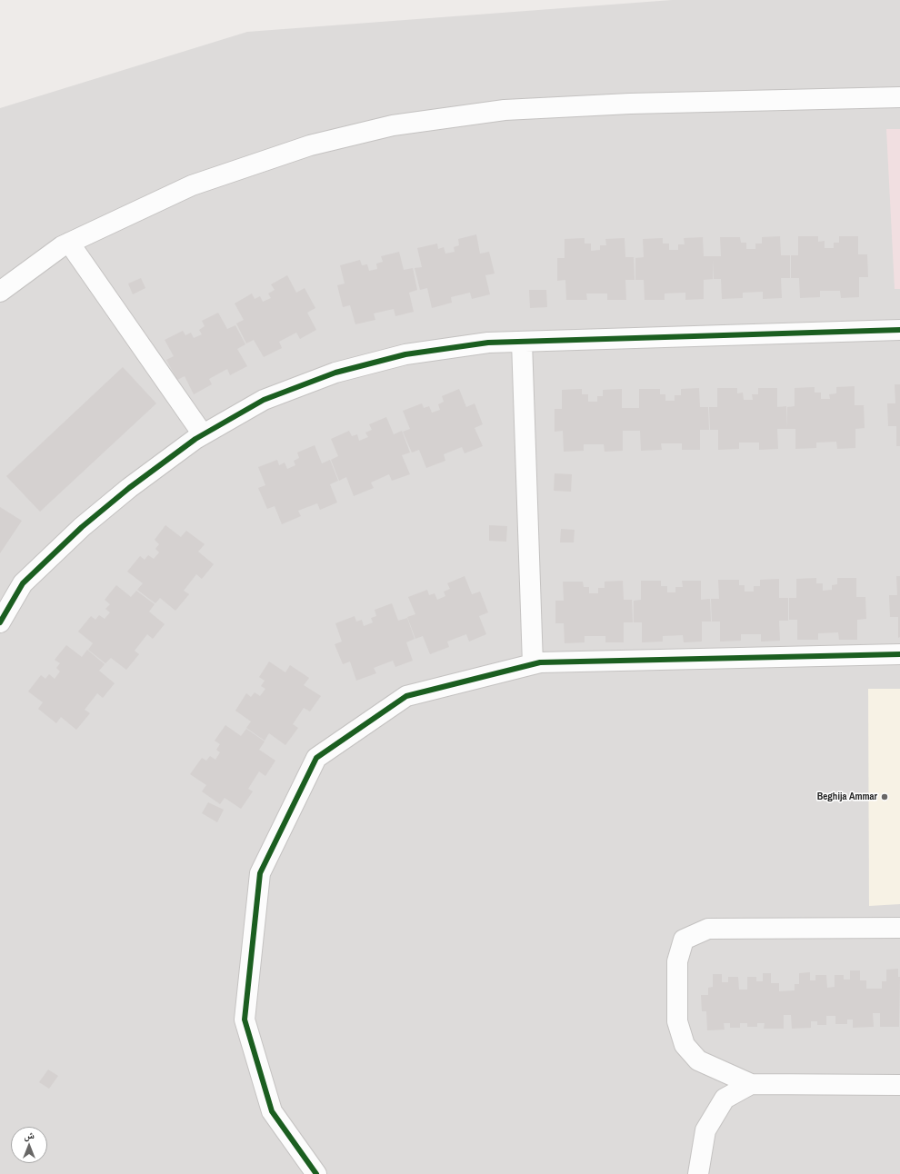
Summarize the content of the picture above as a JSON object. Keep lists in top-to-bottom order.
{
  "places": ["Beghija Ammar"],
  "north": "top"
}
